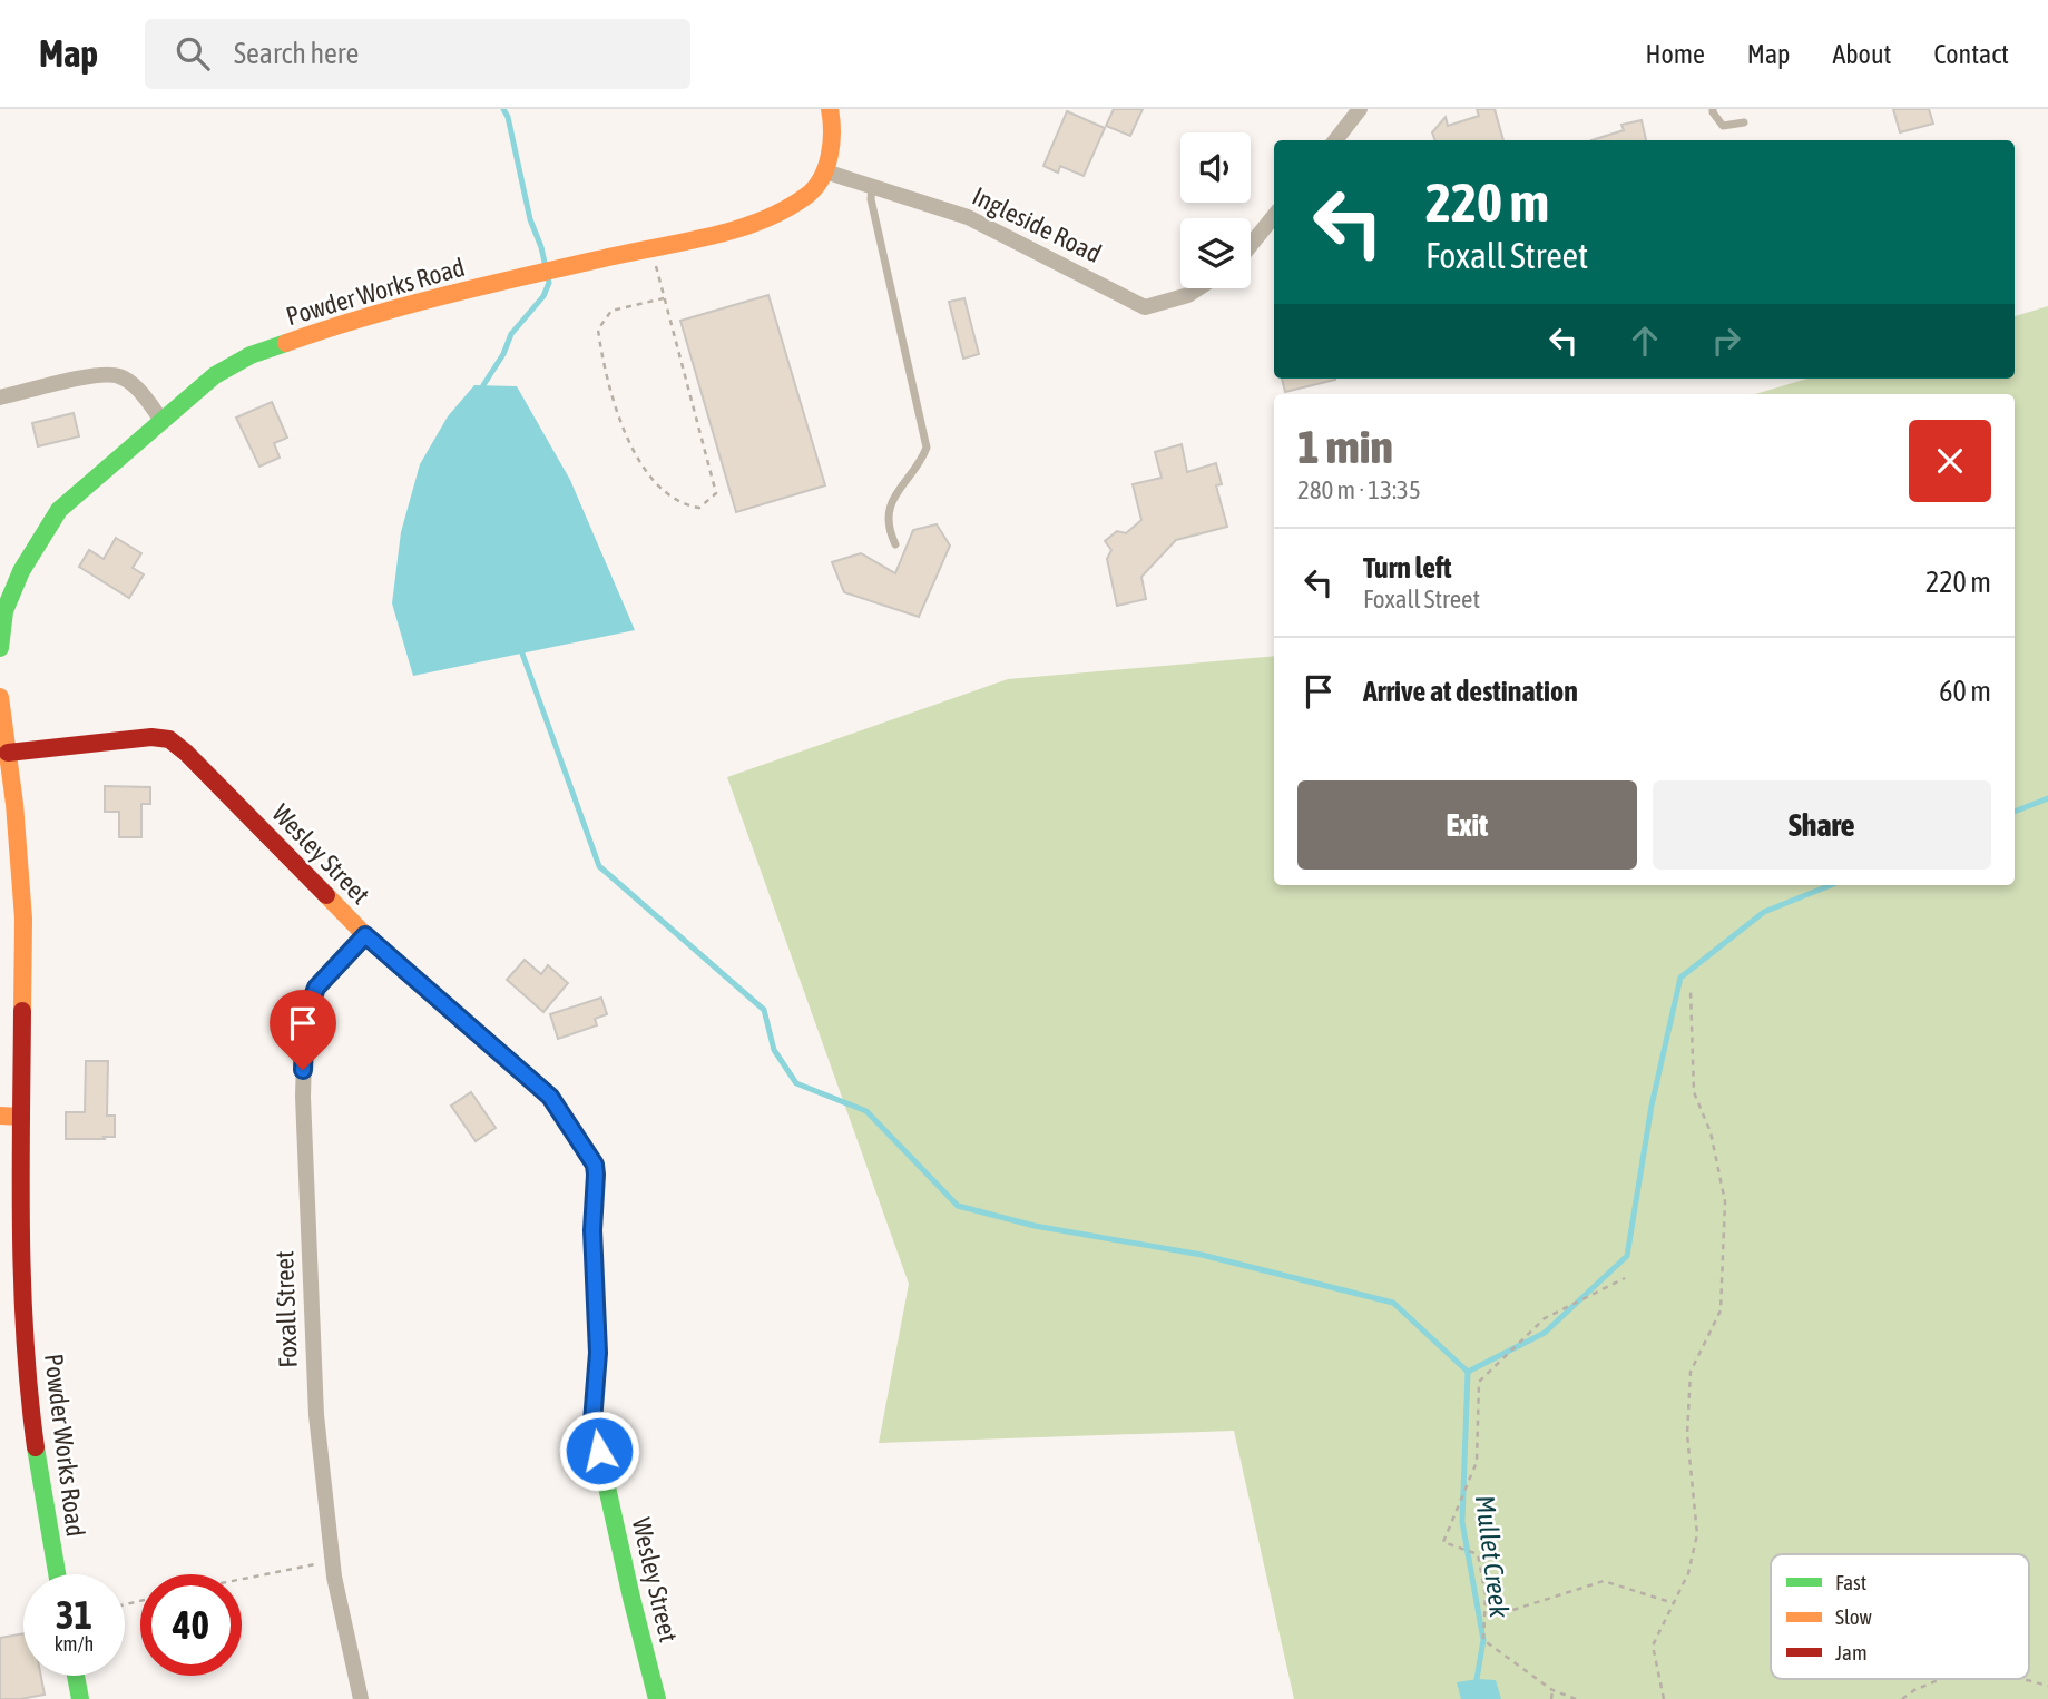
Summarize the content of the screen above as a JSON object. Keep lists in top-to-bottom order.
{
  "streets": {
    "main road": ["Powder Works Road", "Wesley Street"],
    "street": ["Ingleside Road", "Foxall Street"]
  },
  "crossings": [
    ["Ingleside Road", "Powder Works Road"],
    ["Powder Works Road", "Wesley Street"],
    ["Wesley Street", "Foxall Street"]
  ],
  "water": ["Mullet Creek"],
  "legend": ["Fast", "Slow", "Jam"],
  "page": {
    "header": "Map",
    "search": "Search here",
    "nav": [
      "Home",
      "Map",
      "About",
      "Contact"
    ],
    "turn": ["220 m", "Foxall Street"],
    "heading": ["1 min", "280 m · 13:35"],
    "list": [
      {
        "name": "Turn left",
        "note": "Foxall Street",
        "value": "220 m"
      },
      {
        "name": "Arrive at destination",
        "value": "60 m"
      }
    ],
    "buttons": ["Exit", "Share"],
    "speed": "31 km/h",
    "limit": "40"
  }
}
